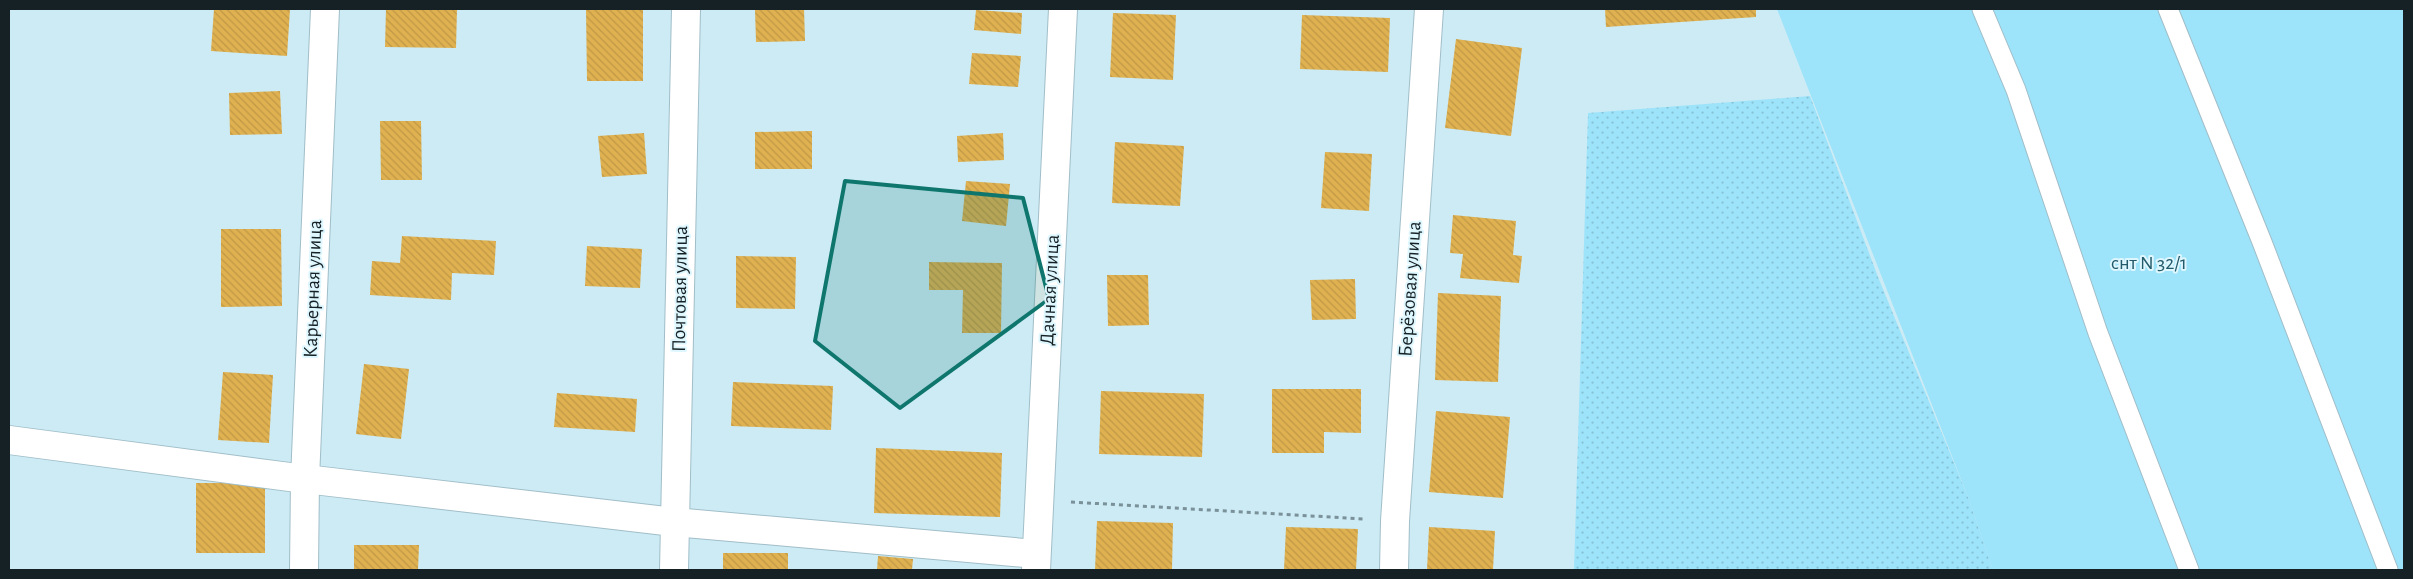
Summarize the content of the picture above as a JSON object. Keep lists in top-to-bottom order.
{
  "streets": {
    "street": [
      "Карьерная улица",
      "Почтовая улица",
      "Берёзовая улица",
      "Дачная улица"
    ]
  },
  "parks": ["снт N 32/1"]
}
